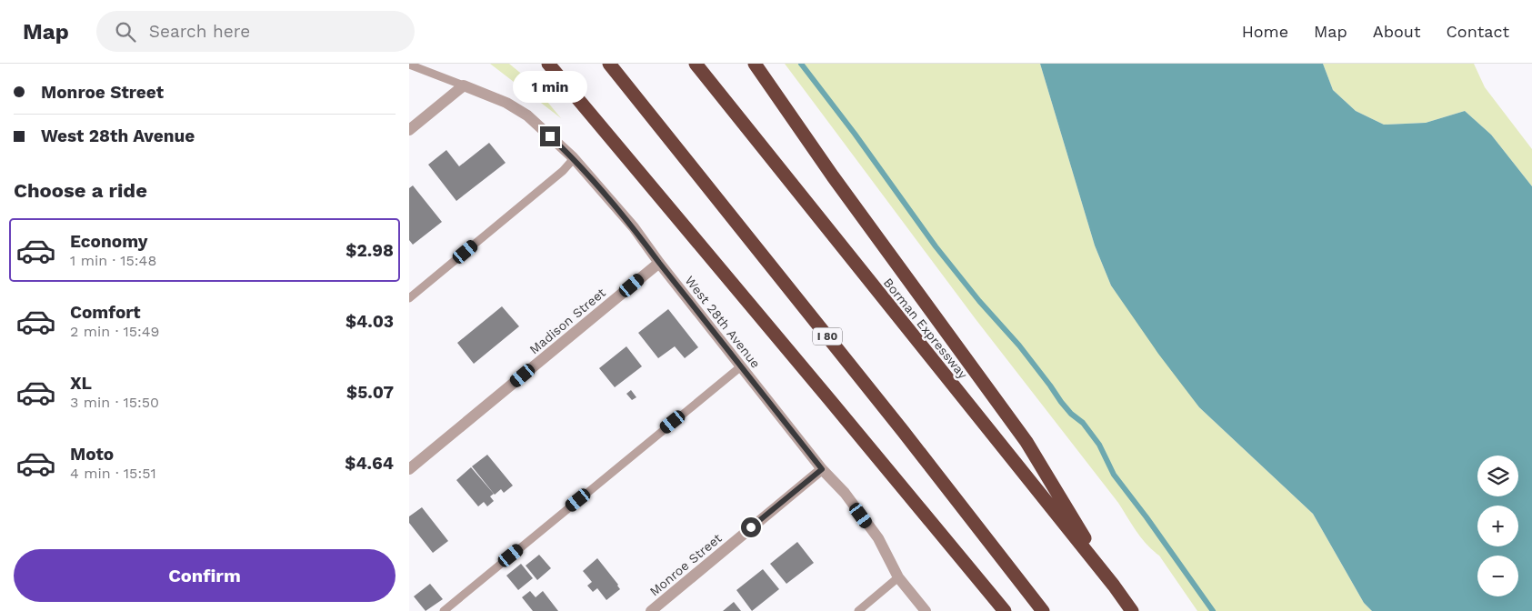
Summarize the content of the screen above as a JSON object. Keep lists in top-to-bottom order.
{
  "streets": {
    "highway": ["Borman Expressway", "I 80"],
    "street": ["Madison Street", "West 28th Avenue", "Monroe Street"]
  },
  "crossings": [
    ["Madison Street", "West 28th Avenue"],
    ["West 28th Avenue", "Monroe Street"]
  ],
  "page": {
    "header": "Map",
    "search": "Search here",
    "nav": [
      "Home",
      "Map",
      "About",
      "Contact"
    ],
    "banner": ["Monroe Street", "West 28th Avenue"],
    "bubble": "1 min",
    "heading": "Choose a ride",
    "list": [
      {
        "name": "Economy",
        "note": "1 min · 15:48",
        "value": "$2.98"
      },
      {
        "name": "Comfort",
        "note": "2 min · 15:49",
        "value": "$4.03"
      },
      {
        "name": "XL",
        "note": "3 min · 15:50",
        "value": "$5.07"
      },
      {
        "name": "Moto",
        "note": "4 min · 15:51",
        "value": "$4.64"
      }
    ],
    "map_buttons": ["+", "−"],
    "buttons": "Confirm"
  }
}
